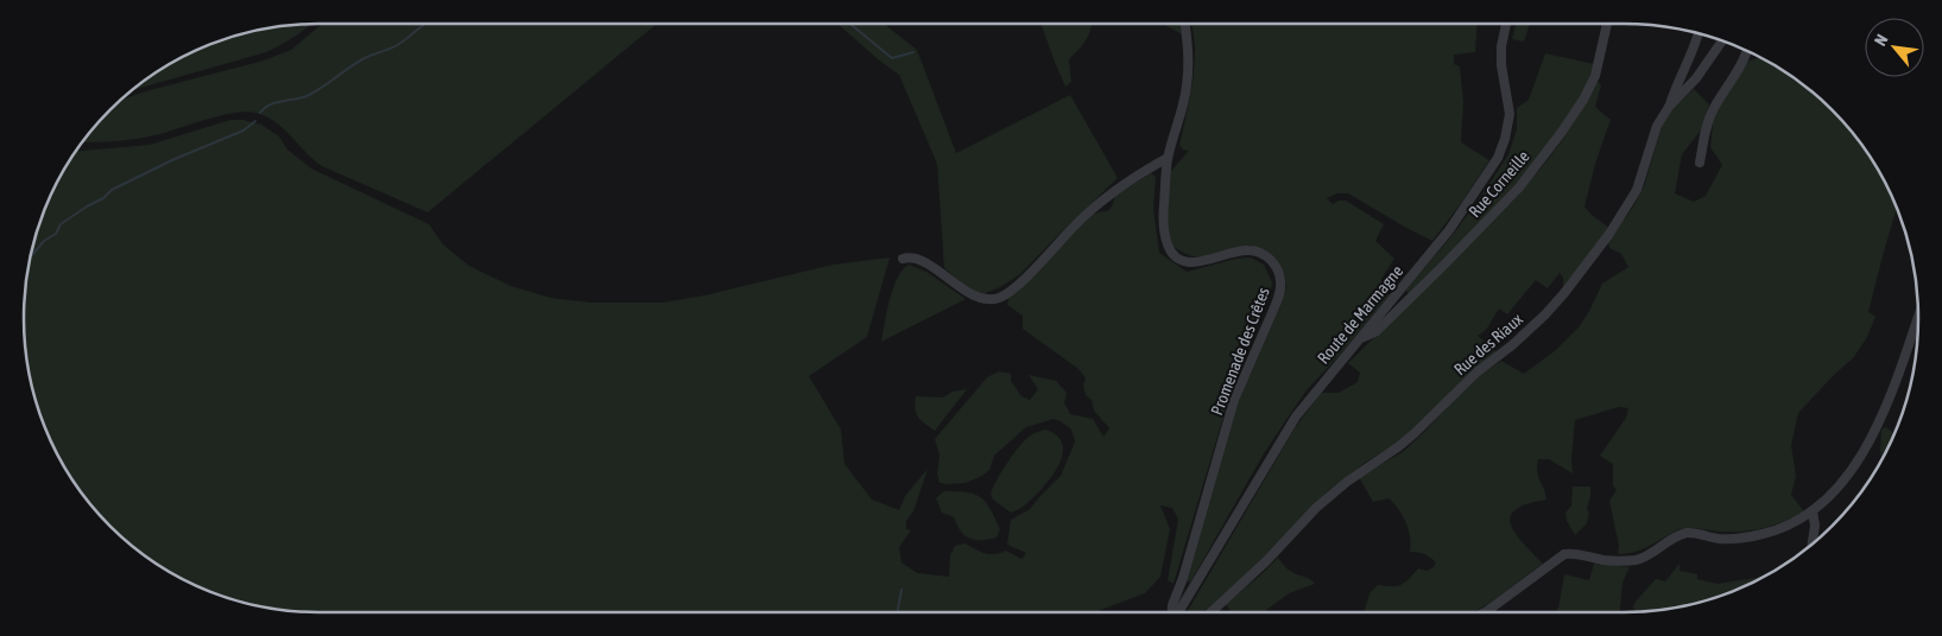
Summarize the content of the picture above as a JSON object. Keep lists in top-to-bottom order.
{
  "streets": {
    "street": [
      "Rue Corneille",
      "Route de Marmagne",
      "Rue des Riaux",
      "Promenade des Crêtes"
    ]
  },
  "crossings": [
    ["Rue Corneille", "Route de Marmagne"]
  ],
  "north": "top left"
}
